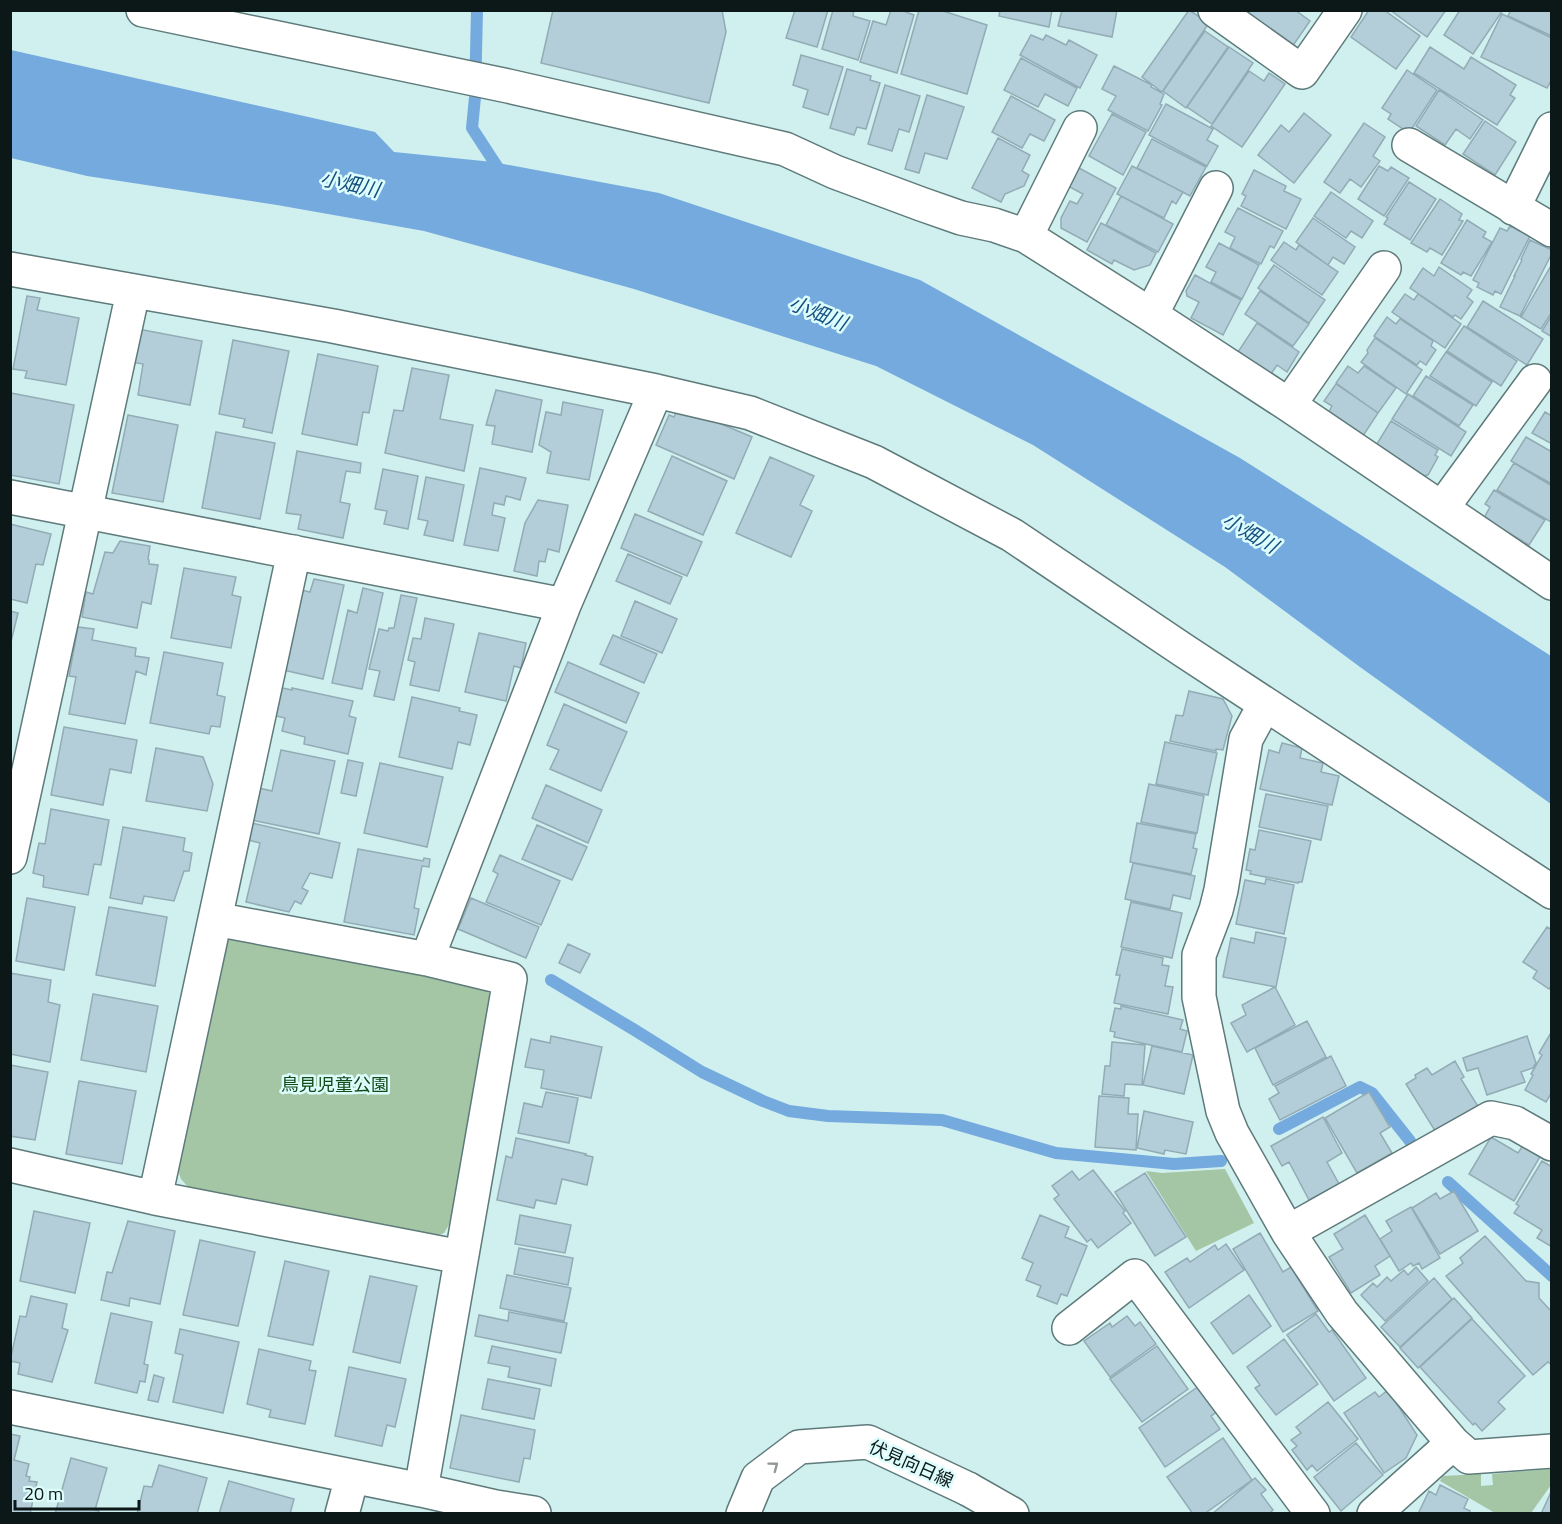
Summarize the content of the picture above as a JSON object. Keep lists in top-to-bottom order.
{
  "streets": {
    "street": ["伏見向日線"]
  },
  "one_way": ["伏見向日線"],
  "water": ["小畑川"],
  "parks": ["鳥見児童公園"],
  "scale_bar": "20 m"
}
